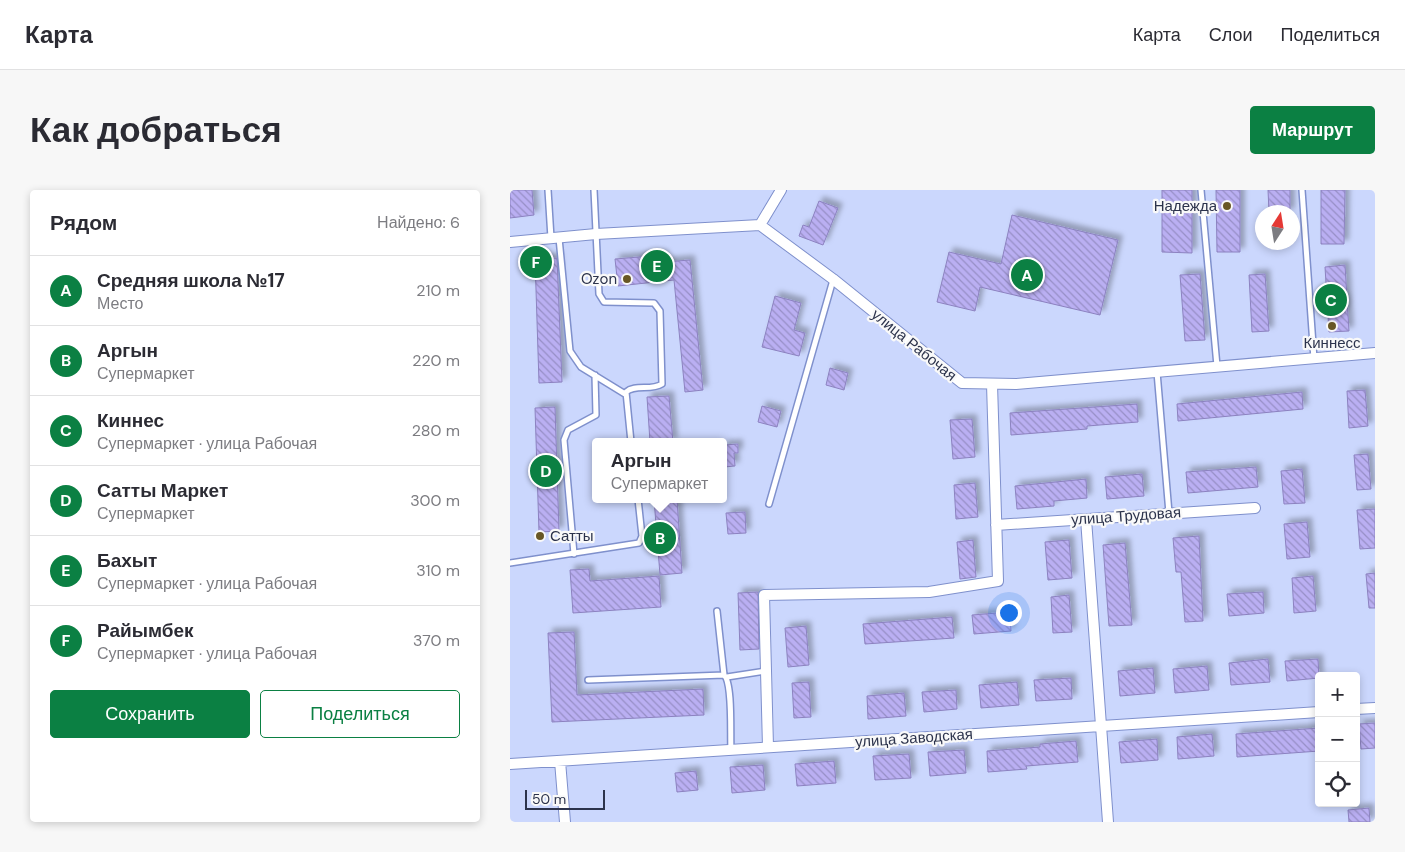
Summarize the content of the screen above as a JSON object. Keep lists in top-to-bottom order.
{
  "streets": {
    "street": ["улица Рабочая", "улица Трудовая", "улица Заводская"]
  },
  "places": [
    "Надежда",
    "Ozon",
    "Киннесс",
    "Сатты"
  ],
  "scale_bar": "50 m",
  "north": "top",
  "page": {
    "header": "Карта",
    "nav": ["Карта", "Слои", "Поделиться"],
    "buttons": [
      "Маршрут",
      ["Сохранить", "Поделиться"]
    ],
    "title": "Как добраться",
    "heading": ["Рядом", "Найдено: 6"],
    "pins": [
      "F",
      "E",
      "A",
      "C",
      "D",
      "B"
    ],
    "list": [
      {
        "mark": "A",
        "name": "Средняя школа №17",
        "note": "Место",
        "value": "210 m"
      },
      {
        "mark": "B",
        "name": "Аргын",
        "note": "Супермаркет",
        "value": "220 m"
      },
      {
        "mark": "C",
        "name": "Киннес",
        "note": "Супермаркет · улица Рабочая",
        "value": "280 m"
      },
      {
        "mark": "D",
        "name": "Сатты Маркет",
        "note": "Супермаркет",
        "value": "300 m"
      },
      {
        "mark": "E",
        "name": "Бахыт",
        "note": "Супермаркет · улица Рабочая",
        "value": "310 m"
      },
      {
        "mark": "F",
        "name": "Райымбек",
        "note": "Супермаркет · улица Рабочая",
        "value": "370 m"
      }
    ],
    "popup": ["Аргын", "Супермаркет"],
    "map_buttons": ["+", "−"],
    "scale": "50 m"
  }
}
